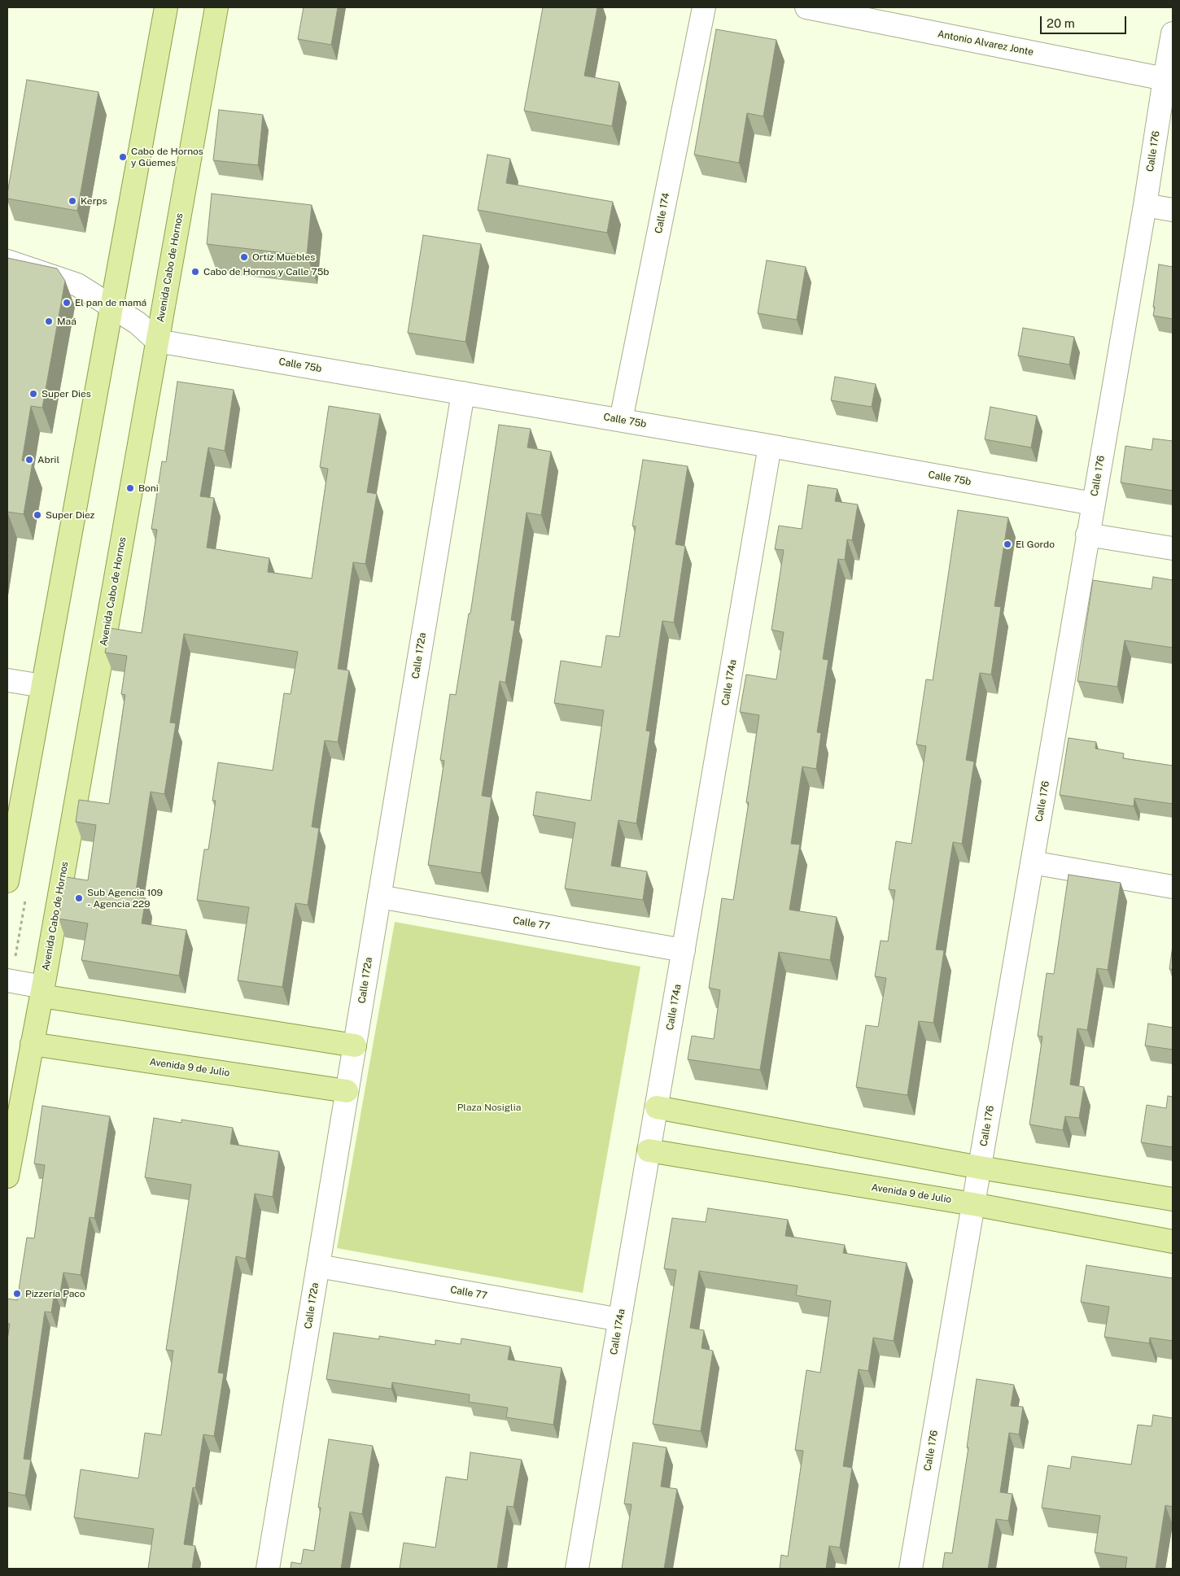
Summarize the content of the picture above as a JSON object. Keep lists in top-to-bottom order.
{
  "streets": {
    "main road": ["Avenida Cabo de Hornos", "Avenida 9 de Julio"],
    "street": [
      "Antonio Alvarez Jonte",
      "Calle 176",
      "Calle 174",
      "Calle 75b",
      "Calle 172a",
      "Calle 174a",
      "Calle 77"
    ]
  },
  "crossings": [
    ["Antonio Alvarez Jonte", "Calle 176"],
    ["Calle 176", "Calle 75b"],
    ["Calle 176", "Avenida 9 de Julio"],
    ["Calle 174", "Calle 75b"],
    ["Avenida Cabo de Hornos", "Calle 75b"],
    ["Avenida Cabo de Hornos", "Avenida 9 de Julio"],
    ["Calle 75b", "Calle 172a"],
    ["Calle 75b", "Calle 174a"],
    ["Calle 172a", "Calle 77"],
    ["Calle 172a", "Avenida 9 de Julio"],
    ["Calle 174a", "Calle 77"],
    ["Calle 174a", "Avenida 9 de Julio"]
  ],
  "parks": ["Plaza Nosiglia"],
  "places": [
    "Cabo de Hornos y Güemes",
    "Kerps",
    "Ortíz Muebles",
    "Cabo de Hornos y Calle 75b",
    "El pan de mamá",
    "Maá",
    "Super Dies",
    "Abril",
    "Boni",
    "Super Diez",
    "El Gordo",
    "Sub Agencia 109 - Agencia 229",
    "Pizzería Paco"
  ],
  "scale_bar": "20 m"
}
